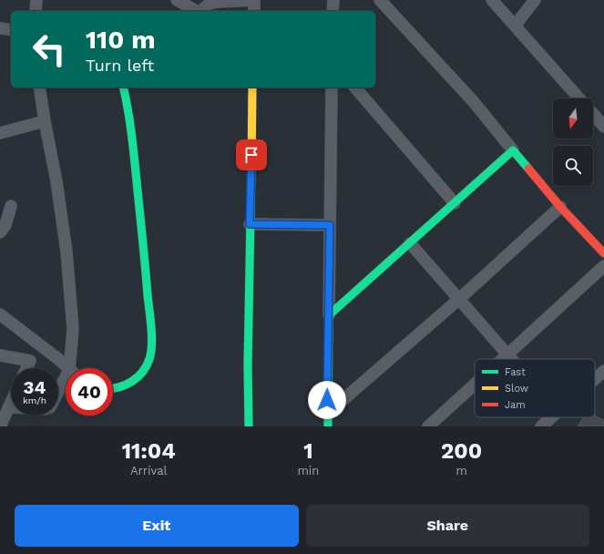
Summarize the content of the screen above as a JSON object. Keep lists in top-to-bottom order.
{
  "legend": ["Fast", "Slow", "Jam"],
  "north": "bottom",
  "page": {
    "turn": ["110 m", "Turn left"],
    "speed": "34 km/h",
    "limit": "40",
    "eta": [
      "11:04",
      "Arrival",
      "1",
      "min",
      "200",
      "m"
    ],
    "buttons": ["Exit", "Share"]
  }
}
